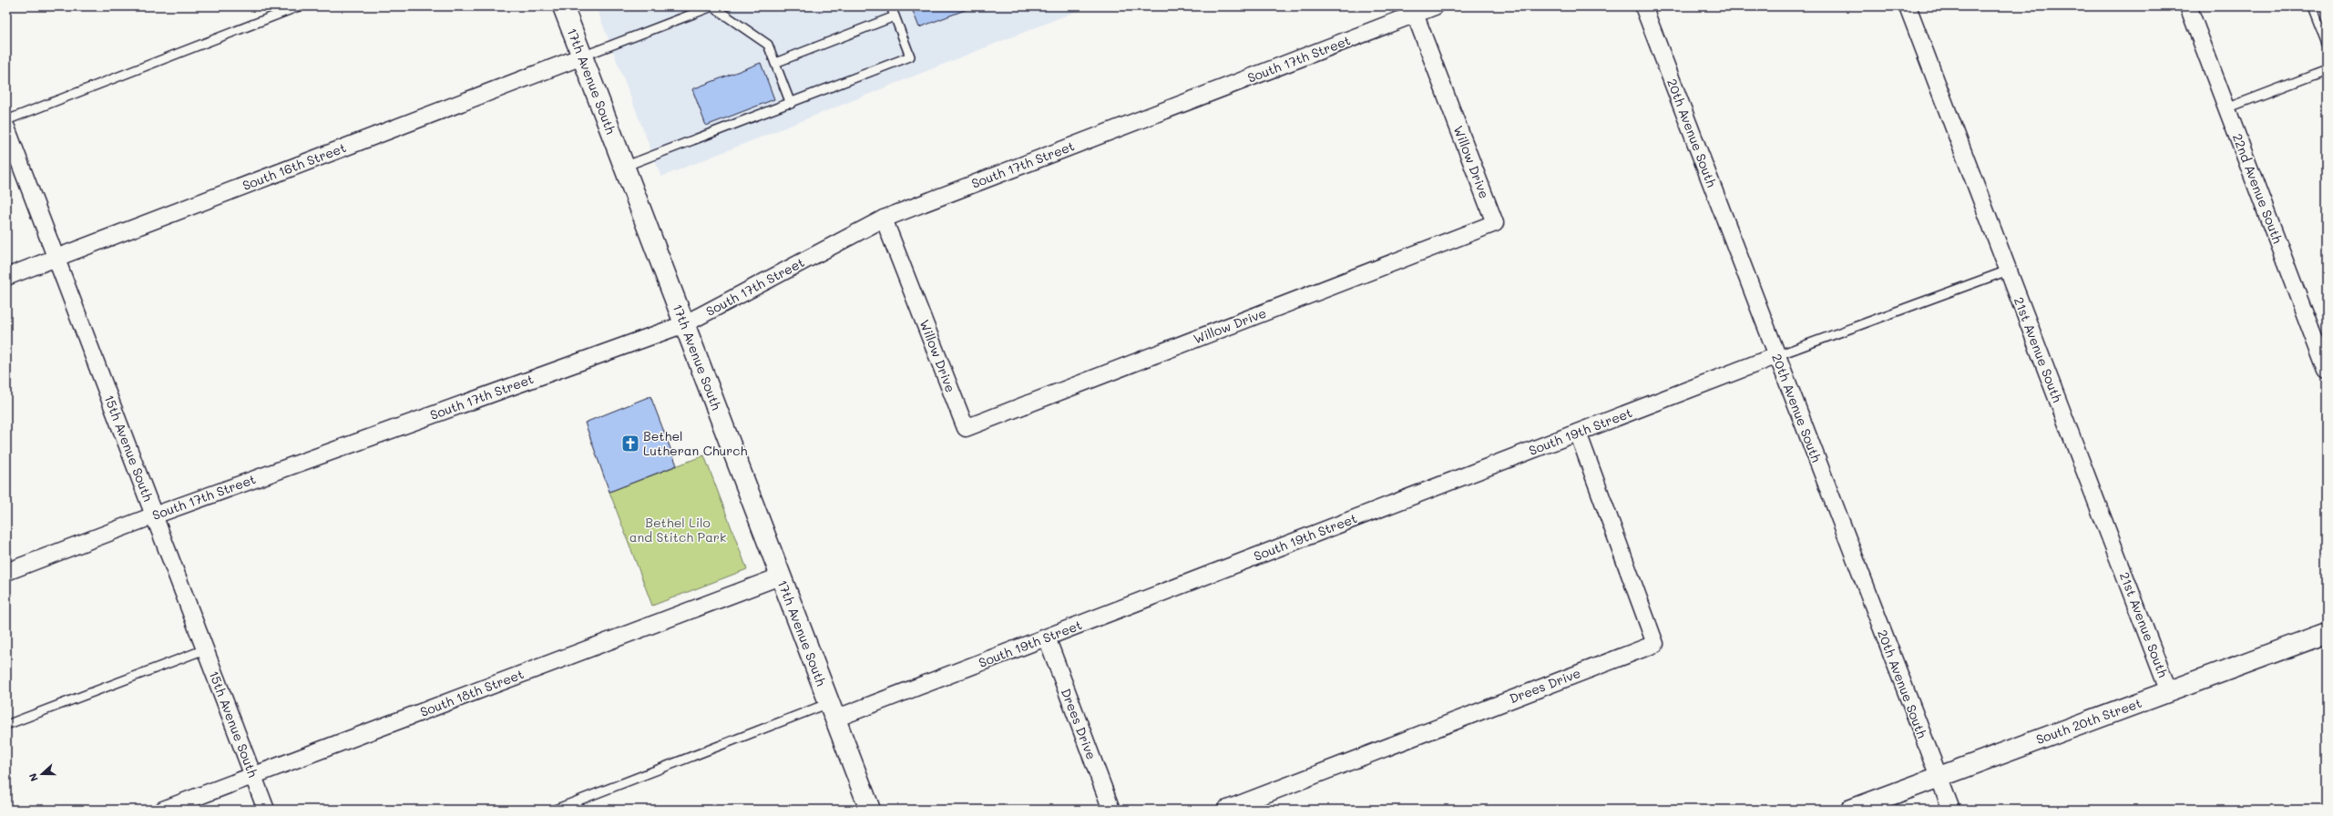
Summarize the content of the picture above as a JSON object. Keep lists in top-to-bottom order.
{
  "streets": {
    "street": [
      "South 17th Street",
      "17th Avenue South",
      "20th Avenue South",
      "Willow Drive",
      "South 16th Street",
      "22nd Avenue South",
      "21st Avenue South",
      "South 19th Street",
      "15th Avenue South",
      "Drees Drive",
      "South 18th Street",
      "South 20th Street"
    ]
  },
  "crossings": [
    ["South 17th Street", "17th Avenue South"],
    ["South 17th Street", "Willow Drive"],
    ["South 17th Street", "15th Avenue South"],
    ["17th Avenue South", "South 16th Street"],
    ["17th Avenue South", "South 19th Street"],
    ["17th Avenue South", "South 18th Street"],
    ["20th Avenue South", "South 19th Street"],
    ["20th Avenue South", "South 20th Street"],
    ["South 16th Street", "15th Avenue South"],
    ["21st Avenue South", "South 20th Street"],
    ["South 19th Street", "Drees Drive"],
    ["15th Avenue South", "South 18th Street"]
  ],
  "parks": ["Bethel Lilo and Stitch Park"],
  "places": {
    "church": ["Bethel Lutheran Church"]
  },
  "north": "left"
}
